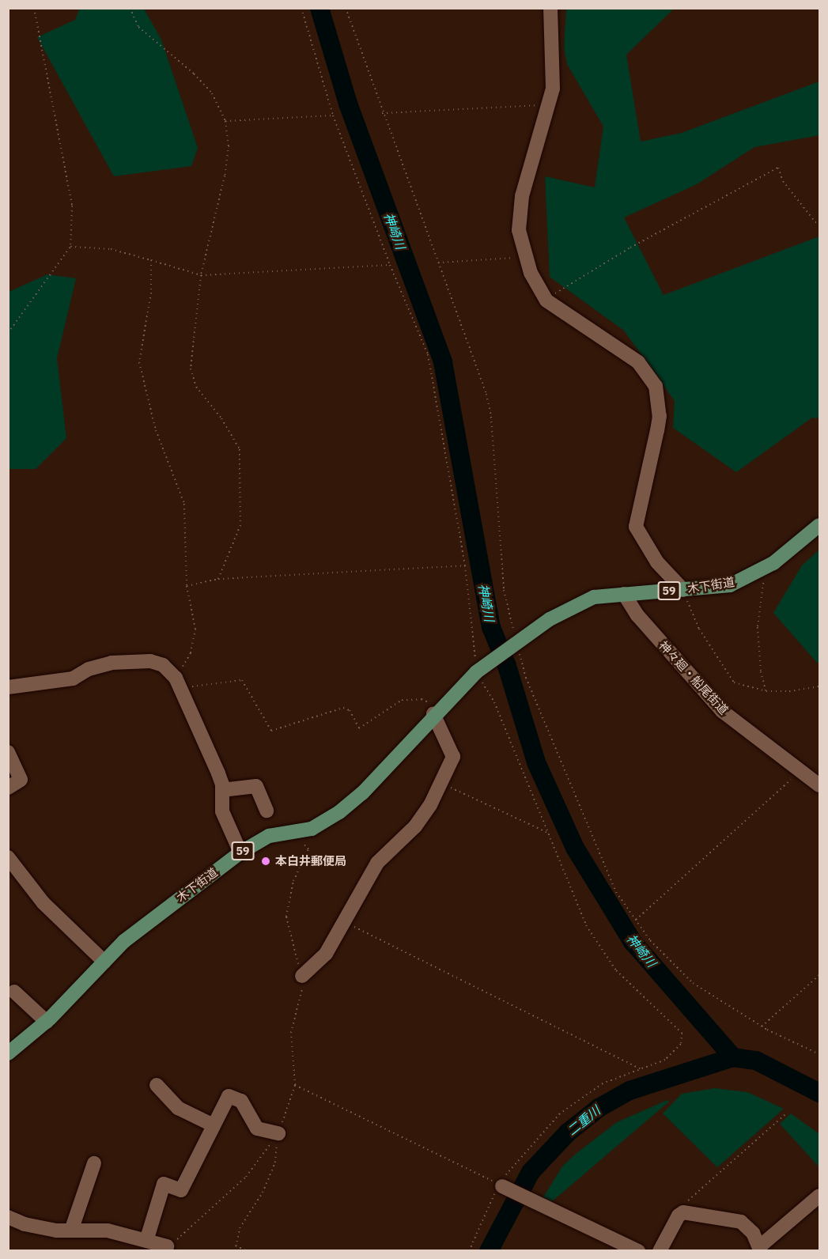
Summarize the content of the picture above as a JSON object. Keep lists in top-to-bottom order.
{
  "streets": {
    "main road": ["木下街道", "59"],
    "street": ["神々廻・船尾街道"]
  },
  "crossings": [
    ["木下街道", "59"],
    ["木下街道", "神々廻・船尾街道"]
  ],
  "water": ["神崎川", "二重川"],
  "places": ["本白井郵便局"]
}
